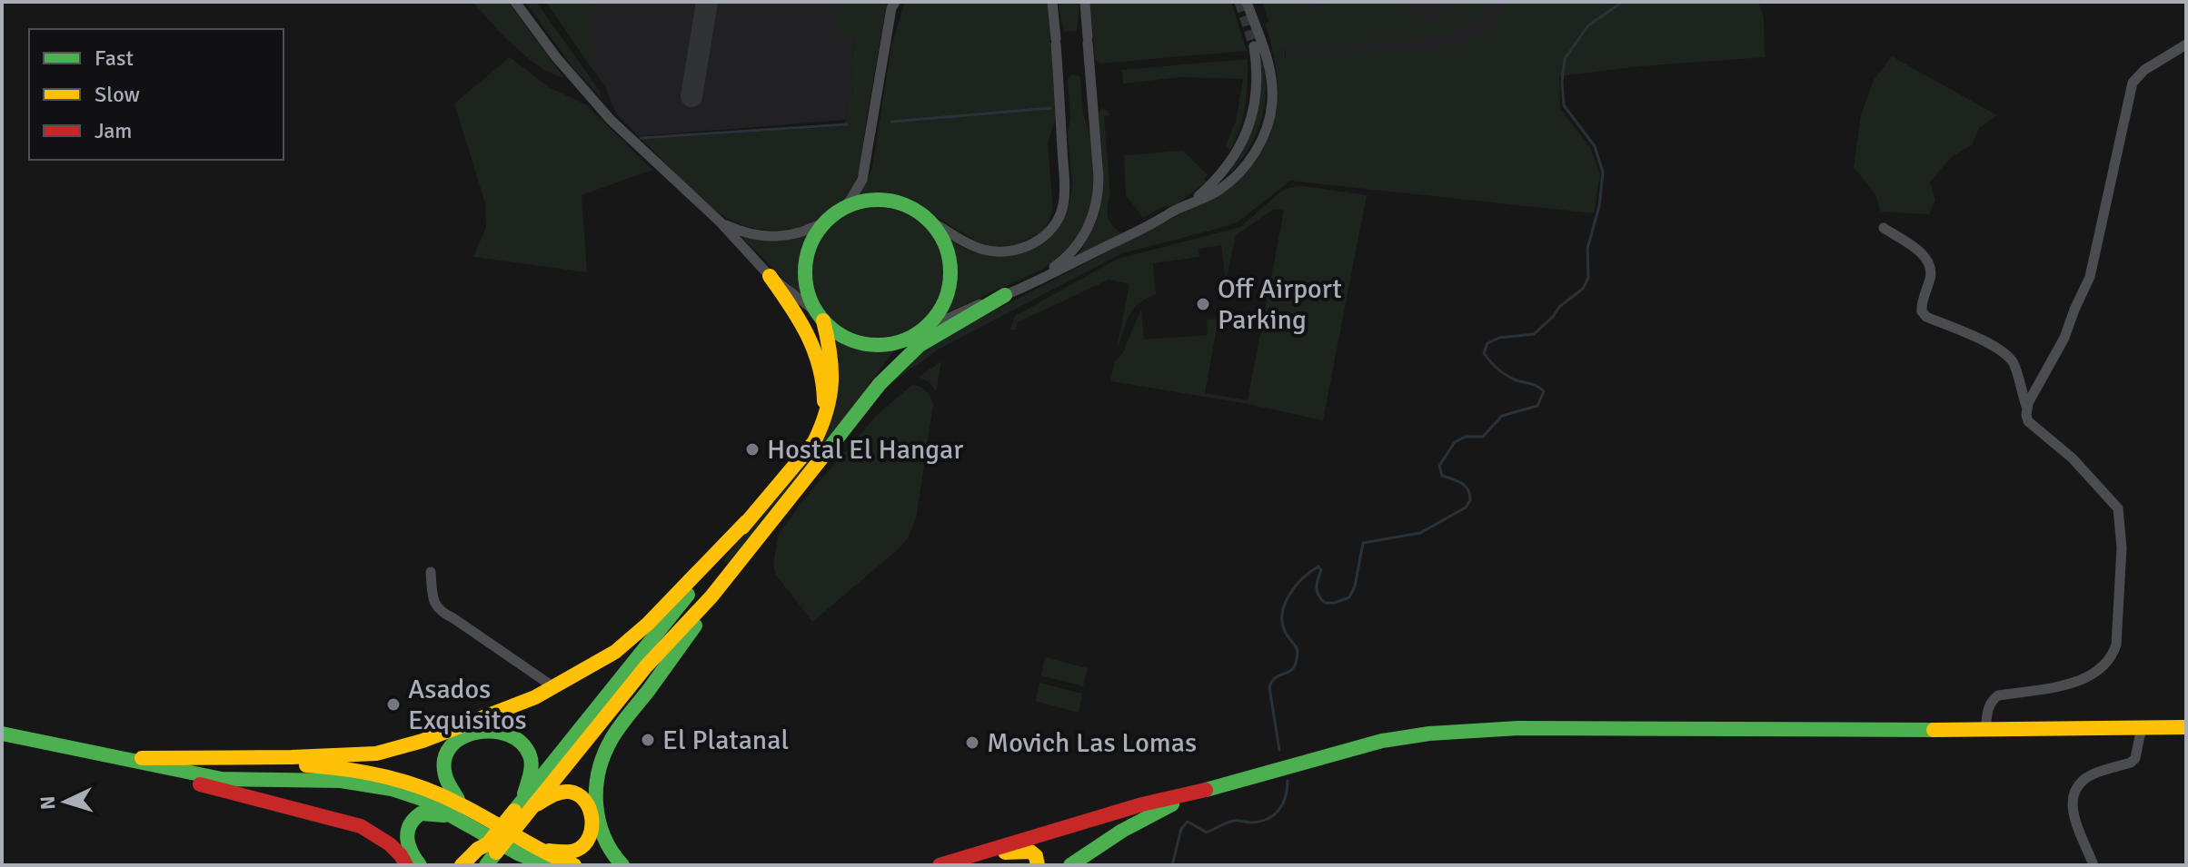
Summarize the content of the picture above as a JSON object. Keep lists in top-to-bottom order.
{
  "places": [
    "Off Airport Parking",
    "Hostal El Hangar",
    "Asados Exquisitos",
    "El Platanal",
    "Movich Las Lomas"
  ],
  "legend": ["Fast", "Slow", "Jam"],
  "north": "left"
}
